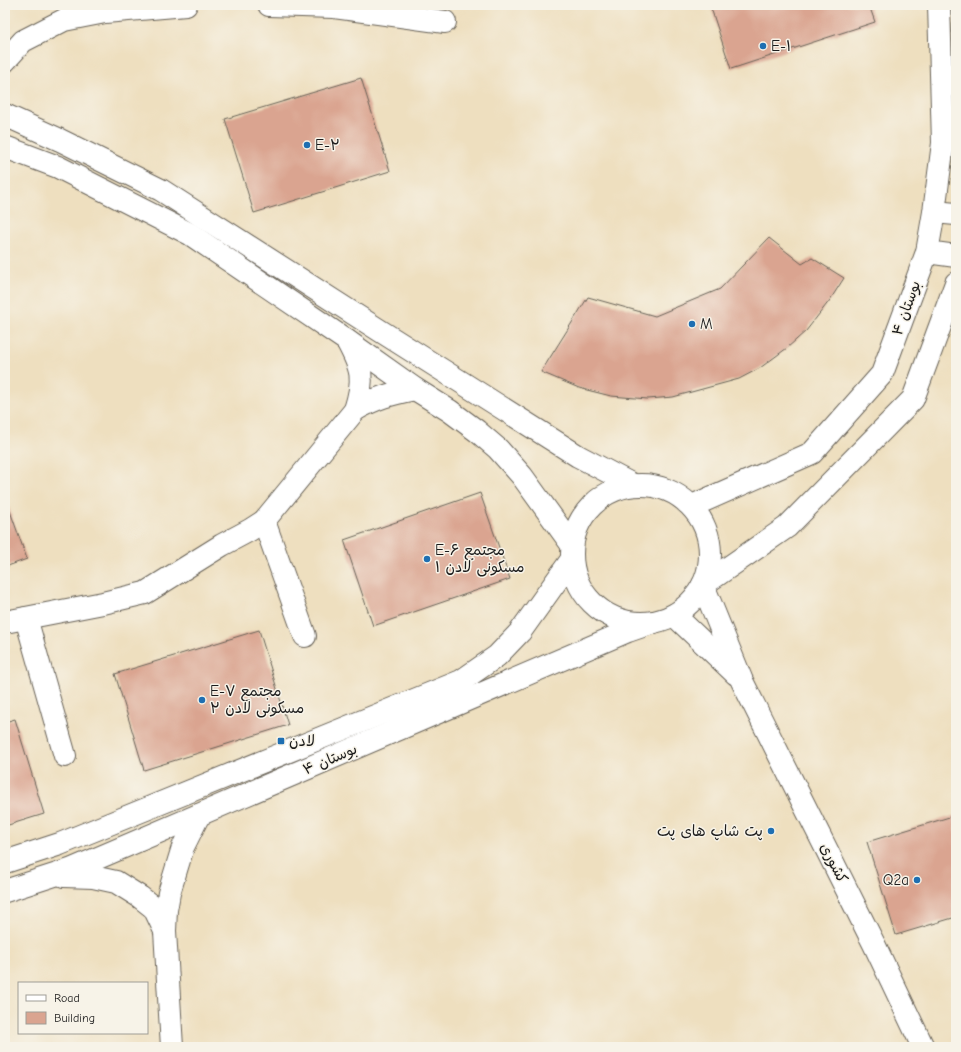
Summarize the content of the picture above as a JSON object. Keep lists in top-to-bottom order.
{
  "streets": {
    "street": ["بوستان ۴", "کشوری"]
  },
  "crossings": [
    ["بوستان ۴", "کشوری"]
  ],
  "places": {
    "other": [
      "E-۱",
      "E-۲",
      "M",
      "E-۶ مجتمع مسکونی لادن ۱",
      "E-۷ مجتمع مسکونی لادن ۲",
      "پت شاپ های پت",
      "Q2a"
    ],
    "transit": ["لادن"]
  },
  "legend": ["Road", "Building"]
}
